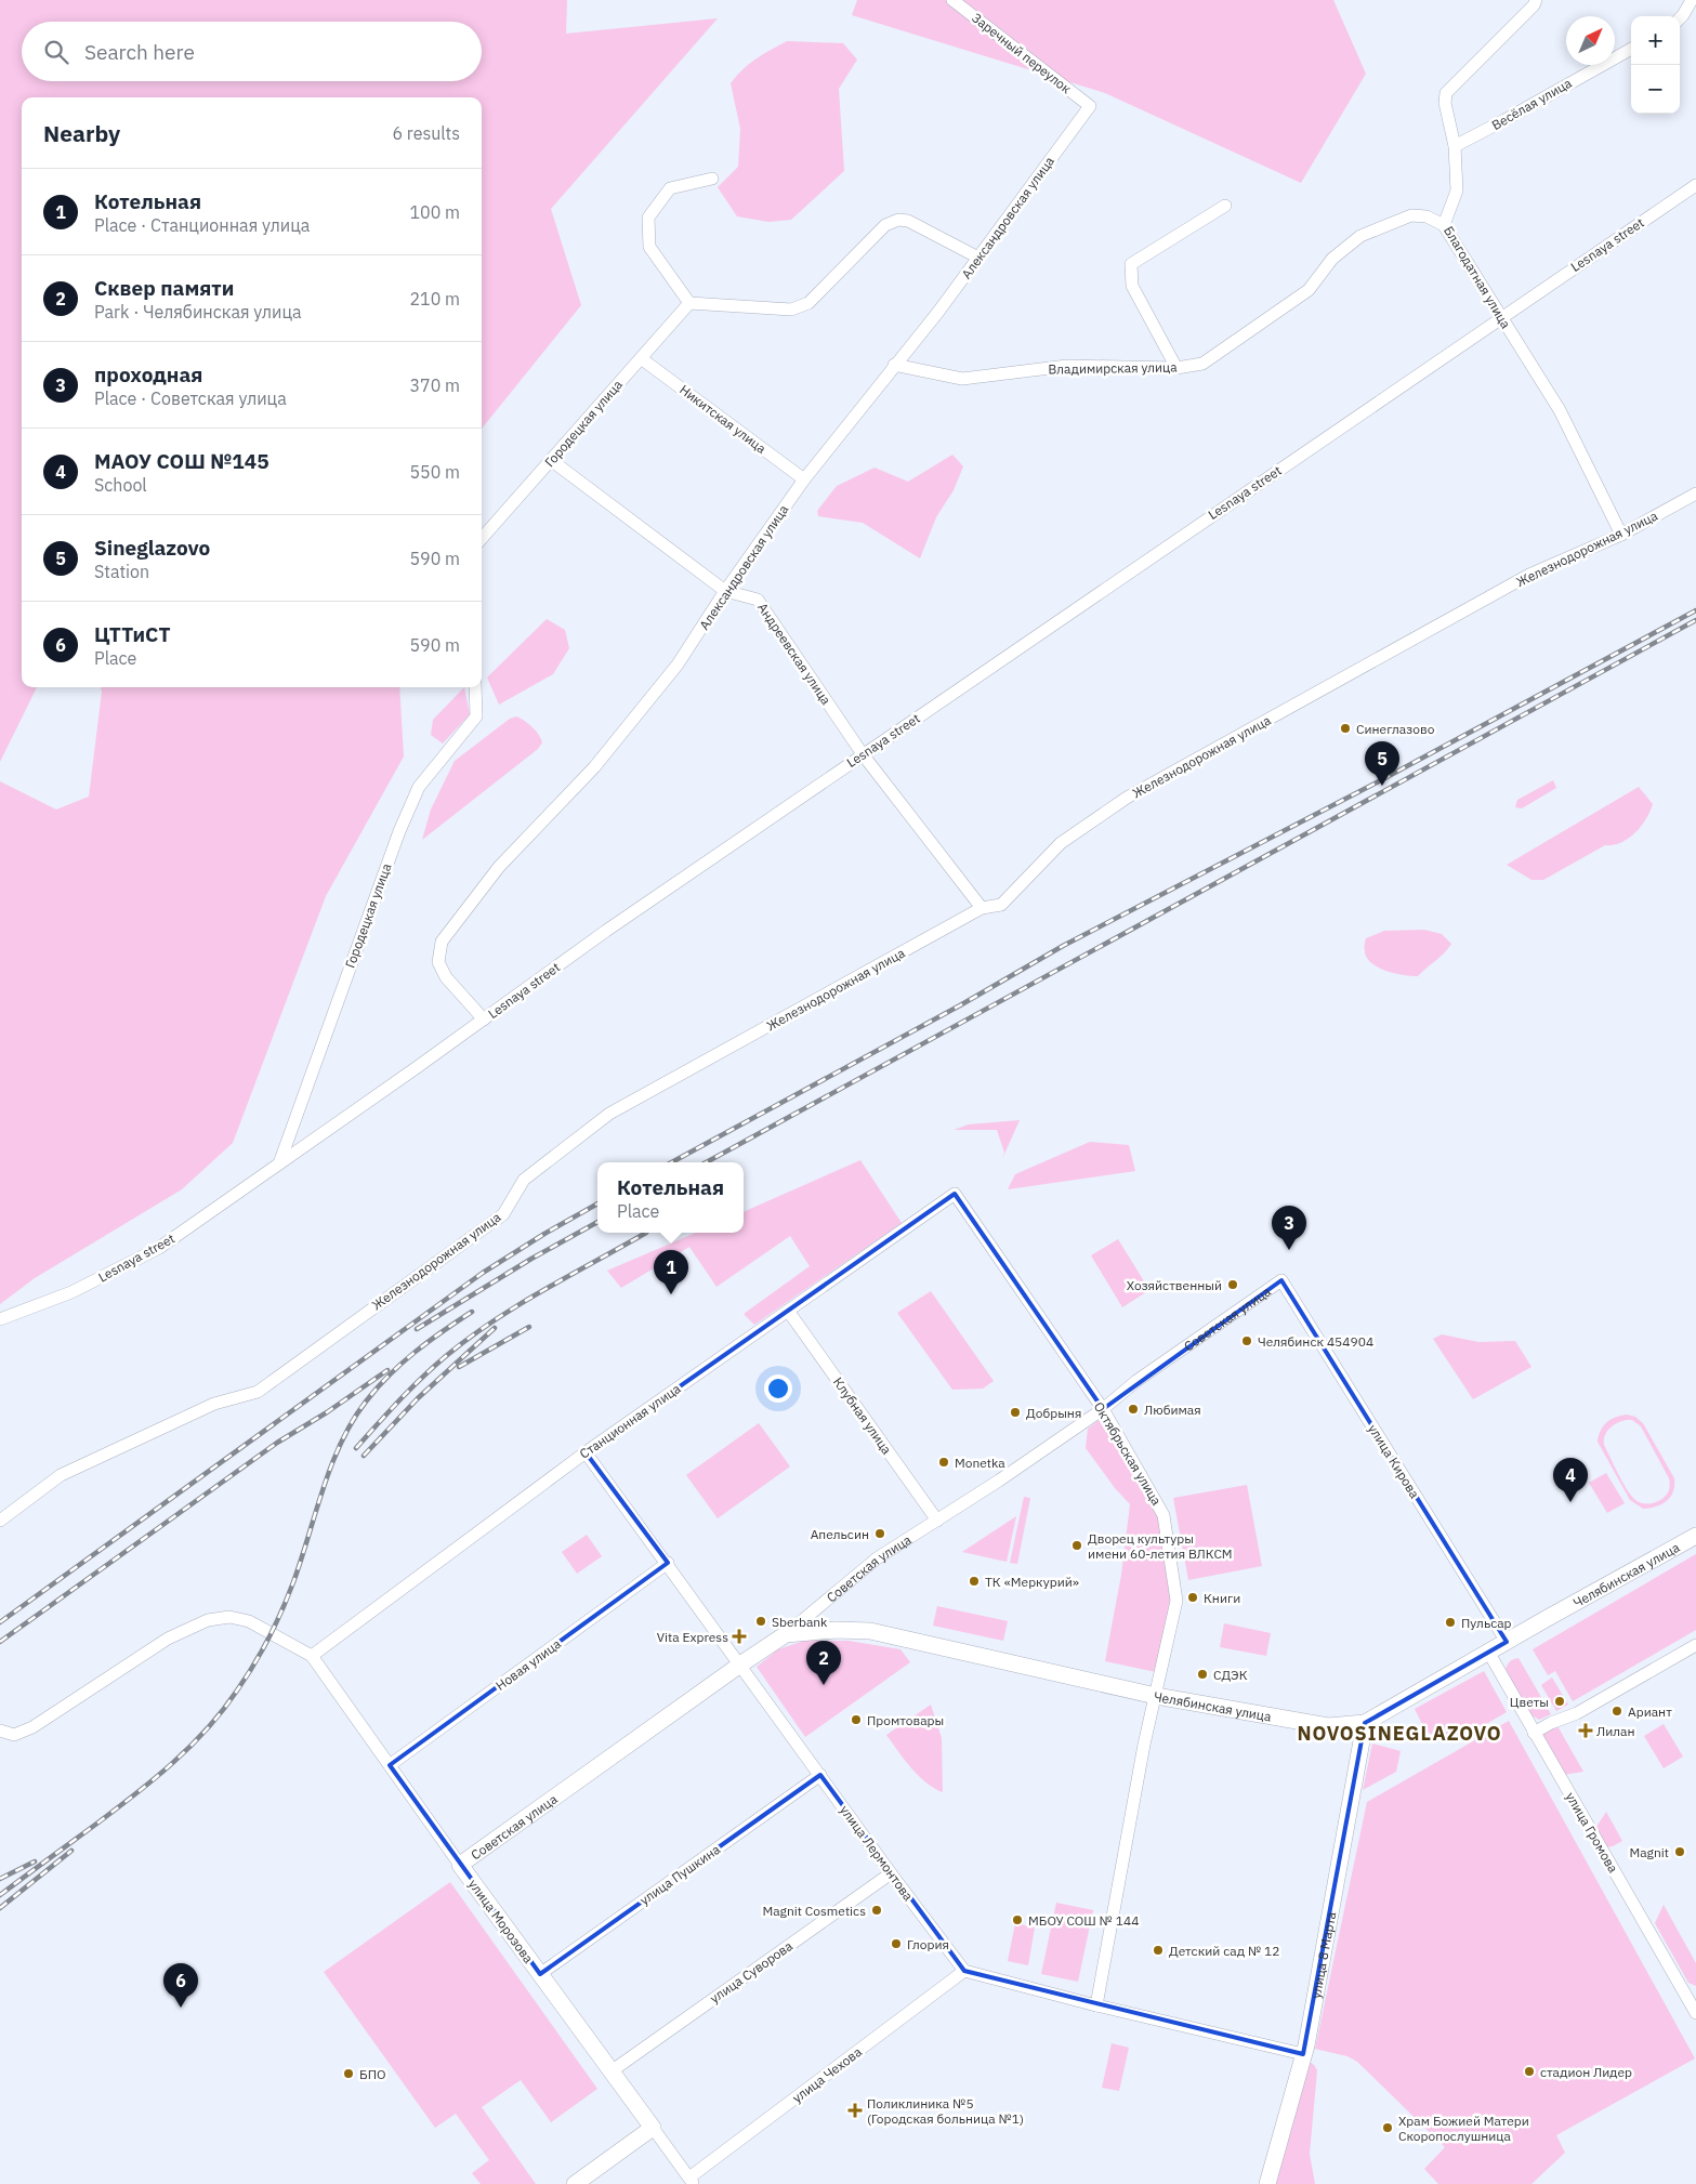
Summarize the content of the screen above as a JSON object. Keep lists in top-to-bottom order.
{
  "streets": {
    "street": [
      "Заречный переулок",
      "Весёлая улица",
      "Александровская улица",
      "Lesnaya street",
      "Благодатная улица",
      "Владимирская улица",
      "Никитская улица",
      "Городецкая улица",
      "Железнодорожная улица",
      "Андреевская улица",
      "Советская улица",
      "Клубная улица",
      "Станционная улица",
      "Октябрьская улица",
      "улица Кирова",
      "Челябинская улица",
      "Новая улица",
      "улица Громова",
      "улица Лермонтова",
      "улица Пушкина",
      "улица Морозова",
      "улица 8 Марта",
      "улица Суворова",
      "улица Чехова"
    ]
  },
  "crossings": [
    ["Заречный переулок", "Александровская улица"],
    ["Весёлая улица", "Благодатная улица"],
    ["Александровская улица", "Lesnaya street"],
    ["Александровская улица", "Владимирская улица"],
    ["Александровская улица", "Никитская улица"],
    ["Александровская улица", "Андреевская улица"],
    ["Lesnaya street", "Благодатная улица"],
    ["Lesnaya street", "Городецкая улица"],
    ["Lesnaya street", "Андреевская улица"],
    ["Благодатная улица", "Владимирская улица"],
    ["Благодатная улица", "Железнодорожная улица"],
    ["Никитская улица", "Городецкая улица"],
    ["Городецкая улица", "Андреевская улица"],
    ["Железнодорожная улица", "Андреевская улица"],
    ["Советская улица", "Клубная улица"],
    ["Советская улица", "Октябрьская улица"],
    ["Советская улица", "улица Кирова"],
    ["Советская улица", "Челябинская улица"],
    ["Советская улица", "улица Лермонтова"],
    ["Советская улица", "улица Морозова"],
    ["Клубная улица", "Станционная улица"],
    ["Станционная улица", "Октябрьская улица"],
    ["Станционная улица", "улица Лермонтова"],
    ["Станционная улица", "улица Морозова"],
    ["Октябрьская улица", "Челябинская улица"],
    ["улица Кирова", "Челябинская улица"],
    ["Челябинская улица", "улица Громова"],
    ["Челябинская улица", "улица 8 Марта"],
    ["Новая улица", "улица Лермонтова"],
    ["Новая улица", "улица Морозова"],
    ["улица Лермонтова", "улица Пушкина"],
    ["улица Лермонтова", "улица Суворова"],
    ["улица Лермонтова", "улица Чехова"],
    ["улица Пушкина", "улица Морозова"],
    ["улица Морозова", "улица Суворова"],
    ["улица Морозова", "улица Чехова"]
  ],
  "districts": ["NOVOSINEGLAZOVO"],
  "places": {
    "other": [
      "Синеглазово",
      "Хозяйственный",
      "Челябинск 454904",
      "Любимая",
      "Добрыня",
      "Monetka",
      "Апельсин",
      "Дворец культуры имени 60-летия ВЛКСМ",
      "ТК «Меркурий»",
      "Книги",
      "Sberbank",
      "Пульсар",
      "СДЭК",
      "Цветы",
      "Ариант",
      "Промтовары",
      "Magnit",
      "Magnit Cosmetics",
      "МБОУ СОШ № 144",
      "Глория",
      "Детский сад № 12",
      "стадион Лидер",
      "БПО",
      "Храм Божией Матери Скоропослушница"
    ],
    "health": ["Vita Express", "Лилан", "Поликлиника №5 (Городская больница №1)"]
  },
  "north": "top right",
  "page": {
    "map_buttons": ["+", "−"],
    "search": "Search here",
    "heading": ["Nearby", "6 results"],
    "list": [
      {
        "mark": "1",
        "name": "Котельная",
        "note": "Place · Станционная улица",
        "value": "100 m"
      },
      {
        "mark": "2",
        "name": "Сквер памяти",
        "note": "Park · Челябинская улица",
        "value": "210 m"
      },
      {
        "mark": "3",
        "name": "проходная",
        "note": "Place · Советская улица",
        "value": "370 m"
      },
      {
        "mark": "4",
        "name": "МАОУ СОШ №145",
        "note": "School",
        "value": "550 m"
      },
      {
        "mark": "5",
        "name": "Sineglazovo",
        "note": "Station",
        "value": "590 m"
      },
      {
        "mark": "6",
        "name": "ЦТТиСТ",
        "note": "Place",
        "value": "590 m"
      }
    ],
    "pins": [
      "5",
      "3",
      "1",
      "4",
      "2",
      "6"
    ],
    "popup": ["Котельная", "Place"]
  }
}
